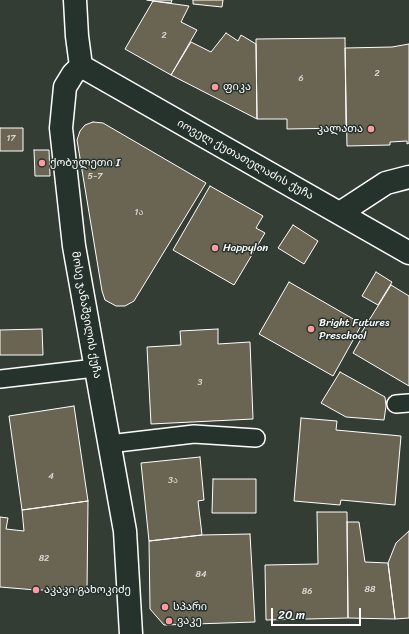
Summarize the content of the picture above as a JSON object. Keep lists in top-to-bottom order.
{
  "streets": {
    "street": ["იოველ ქუთათელაძის ქუჩა", "მოსე ჯანაშვილის ქუჩა"]
  },
  "crossings": [
    ["იოველ ქუთათელაძის ქუჩა", "მოსე ჯანაშვილის ქუჩა"]
  ],
  "places": [
    "ფიკა",
    "კალათა",
    "ქობულეთი I",
    "Happylon",
    "Bright Futures Preschool",
    "აკაკი გახოკიძე",
    "სპარი",
    "ვაკე"
  ],
  "house_numbers": [
    "2",
    "2",
    "6",
    "17",
    "5-7",
    "1ა",
    "3",
    "4",
    "3ა",
    "82",
    "84",
    "88",
    "86"
  ],
  "scale_bar": "20 m"
}
